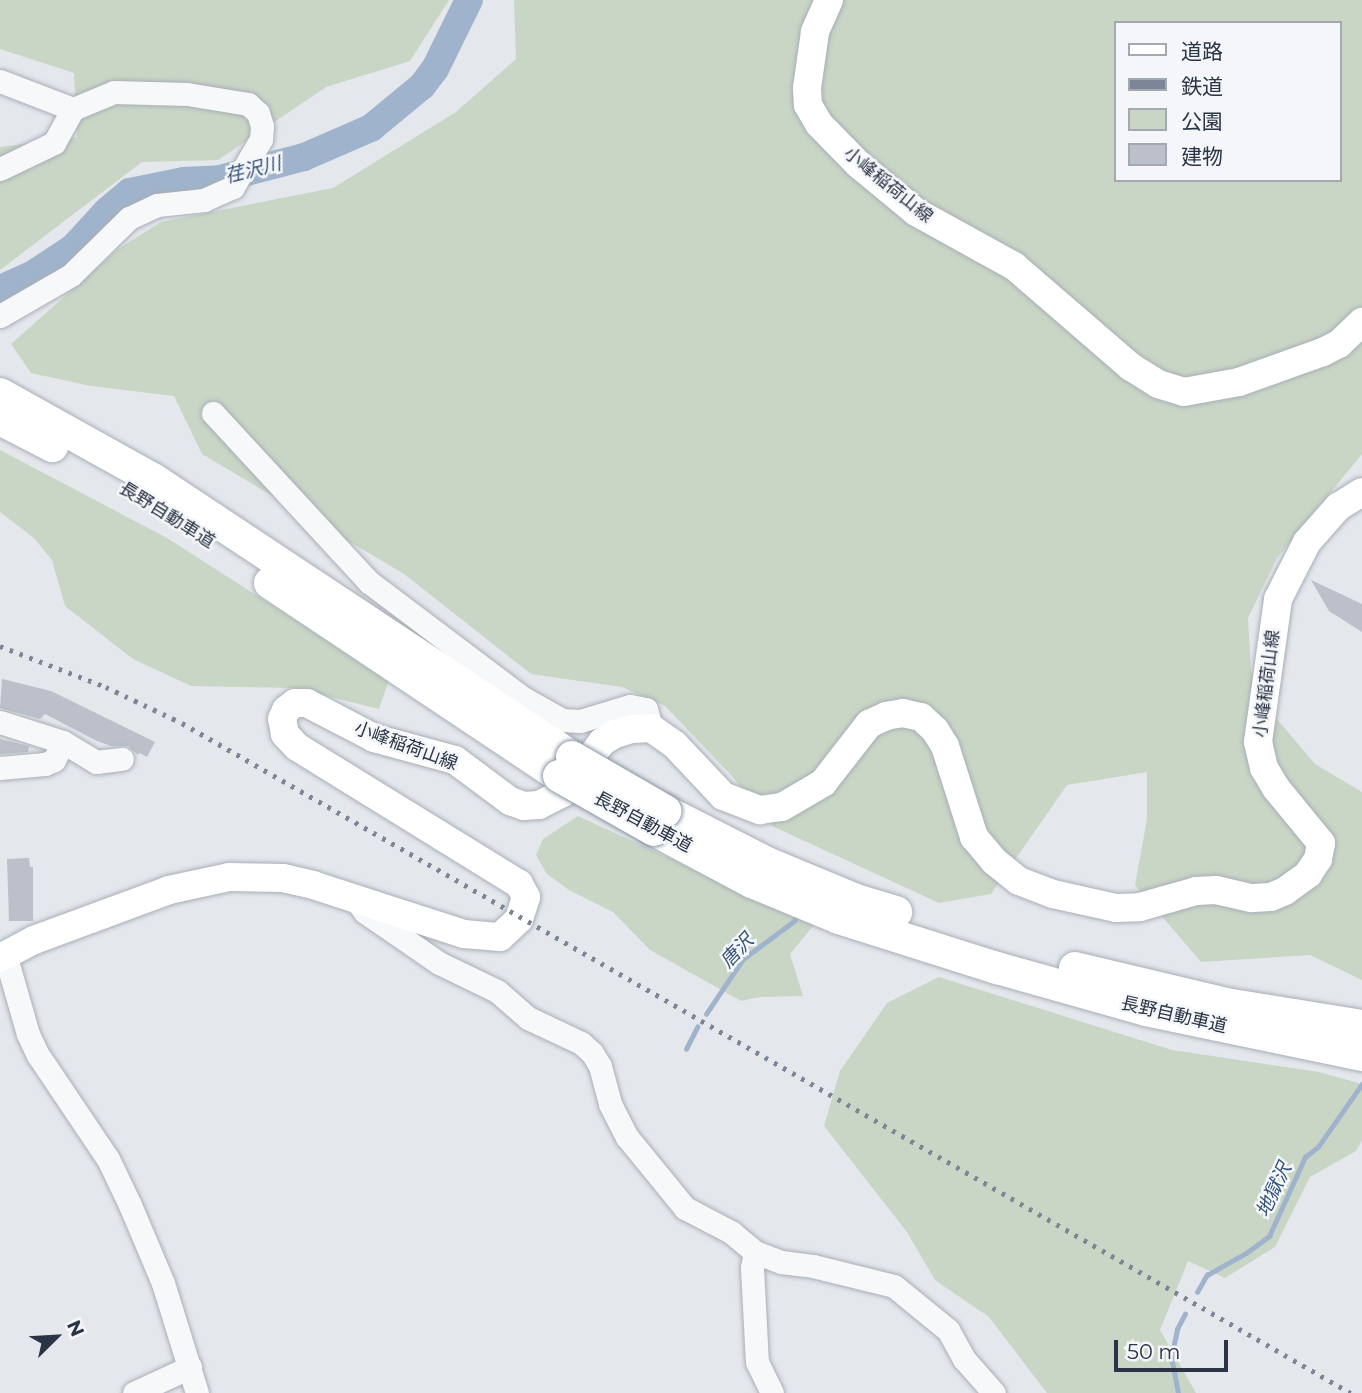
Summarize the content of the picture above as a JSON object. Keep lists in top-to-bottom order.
{
  "streets": {
    "highway": ["長野自動車道"],
    "main road": ["小峰稲荷山線"]
  },
  "water": ["荏沢川", "唐沢", "地獄沢"],
  "legend": [
    "道路",
    "鉄道",
    "公園",
    "建物"
  ],
  "scale_bar": "50 m",
  "north": "top right"
}
